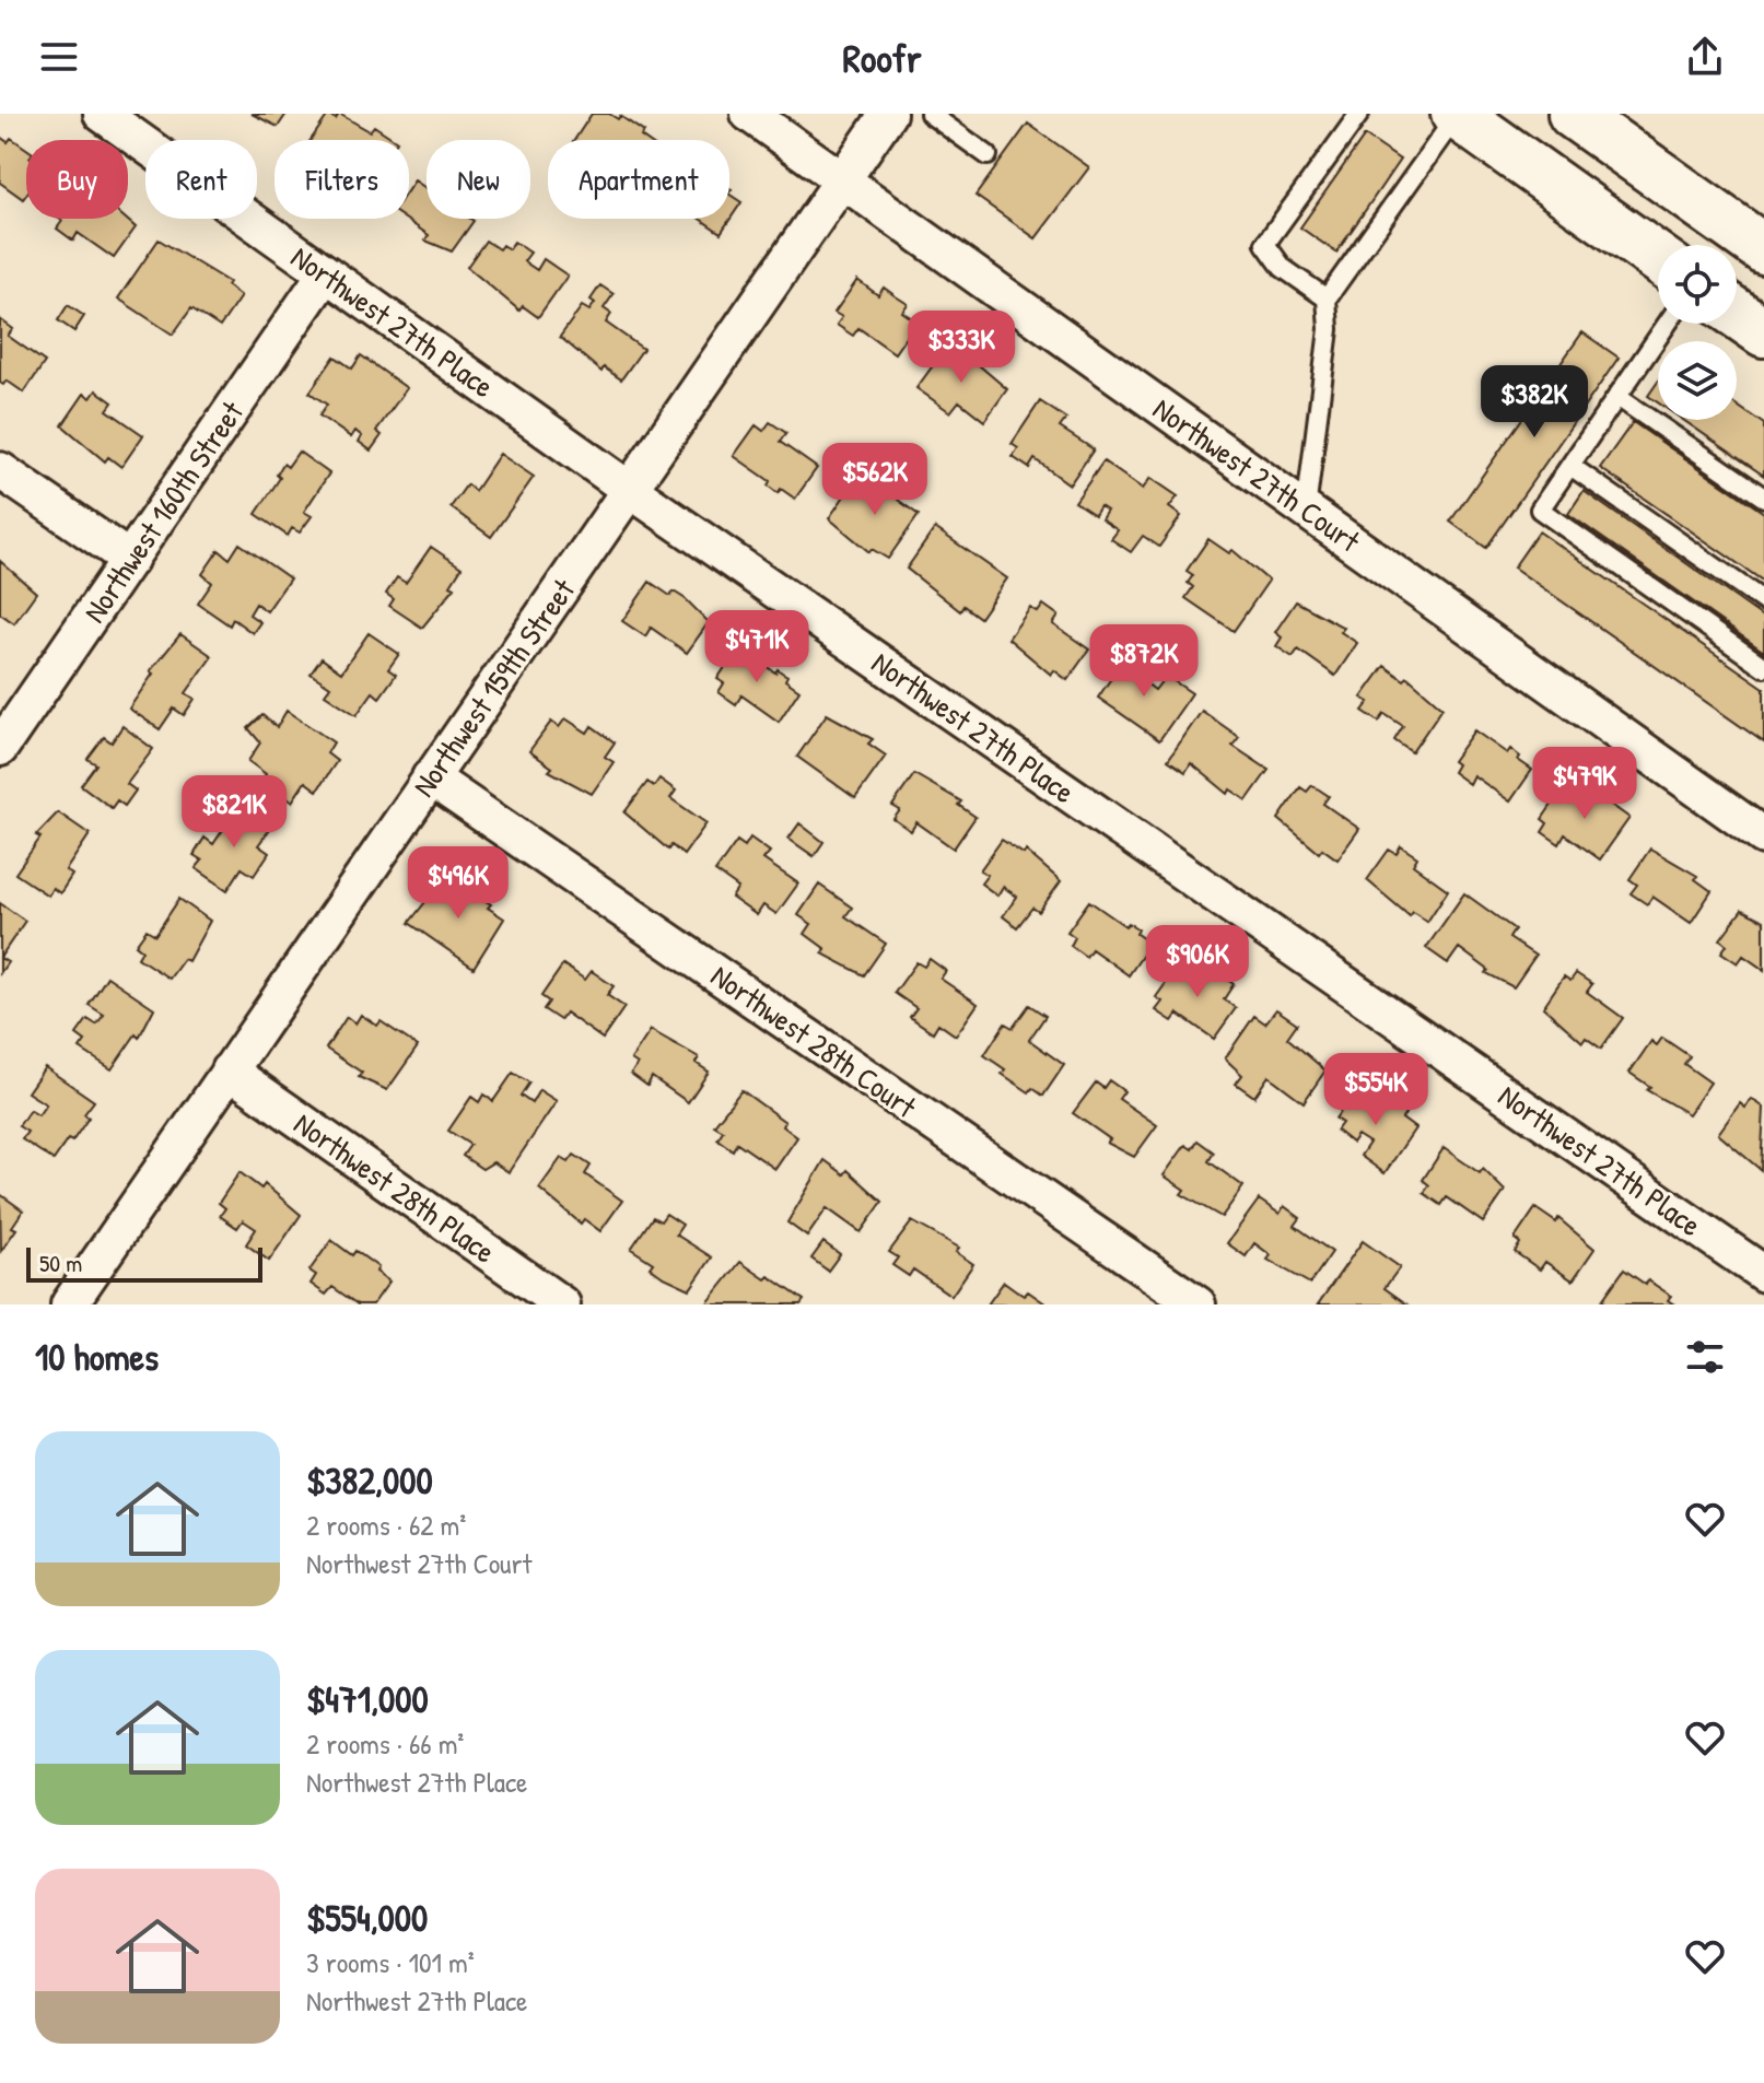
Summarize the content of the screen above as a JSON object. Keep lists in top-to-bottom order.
{
  "streets": {
    "street": [
      "Northwest 27th Place",
      "Northwest 27th Court",
      "Northwest 160th Street",
      "Northwest 159th Street",
      "Northwest 28th Court",
      "Northwest 28th Place"
    ]
  },
  "crossings": [
    ["Northwest 27th Place", "Northwest 160th Street"],
    ["Northwest 27th Place", "Northwest 159th Street"],
    ["Northwest 27th Court", "Northwest 159th Street"],
    ["Northwest 159th Street", "Northwest 28th Court"],
    ["Northwest 159th Street", "Northwest 28th Place"]
  ],
  "scale_bar": "50 m",
  "page": {
    "header": "Roofr",
    "chip": [
      "Buy",
      "Rent",
      "Filters",
      "New",
      "Apartment"
    ],
    "price": [
      "$333K",
      "$382K",
      "$562K",
      "$471K",
      "$872K",
      "$479K",
      "$821K",
      "$496K",
      "$906K",
      "$554K"
    ],
    "scale": "50 m",
    "heading": "10 homes",
    "list": [
      {
        "name": "$382,000",
        "note": "2 rooms · 62 m² · Northwest 27th Court"
      },
      {
        "name": "$471,000",
        "note": "2 rooms · 66 m² · Northwest 27th Place"
      },
      {
        "name": "$554,000",
        "note": "3 rooms · 101 m² · Northwest 27th Place"
      }
    ]
  }
}
